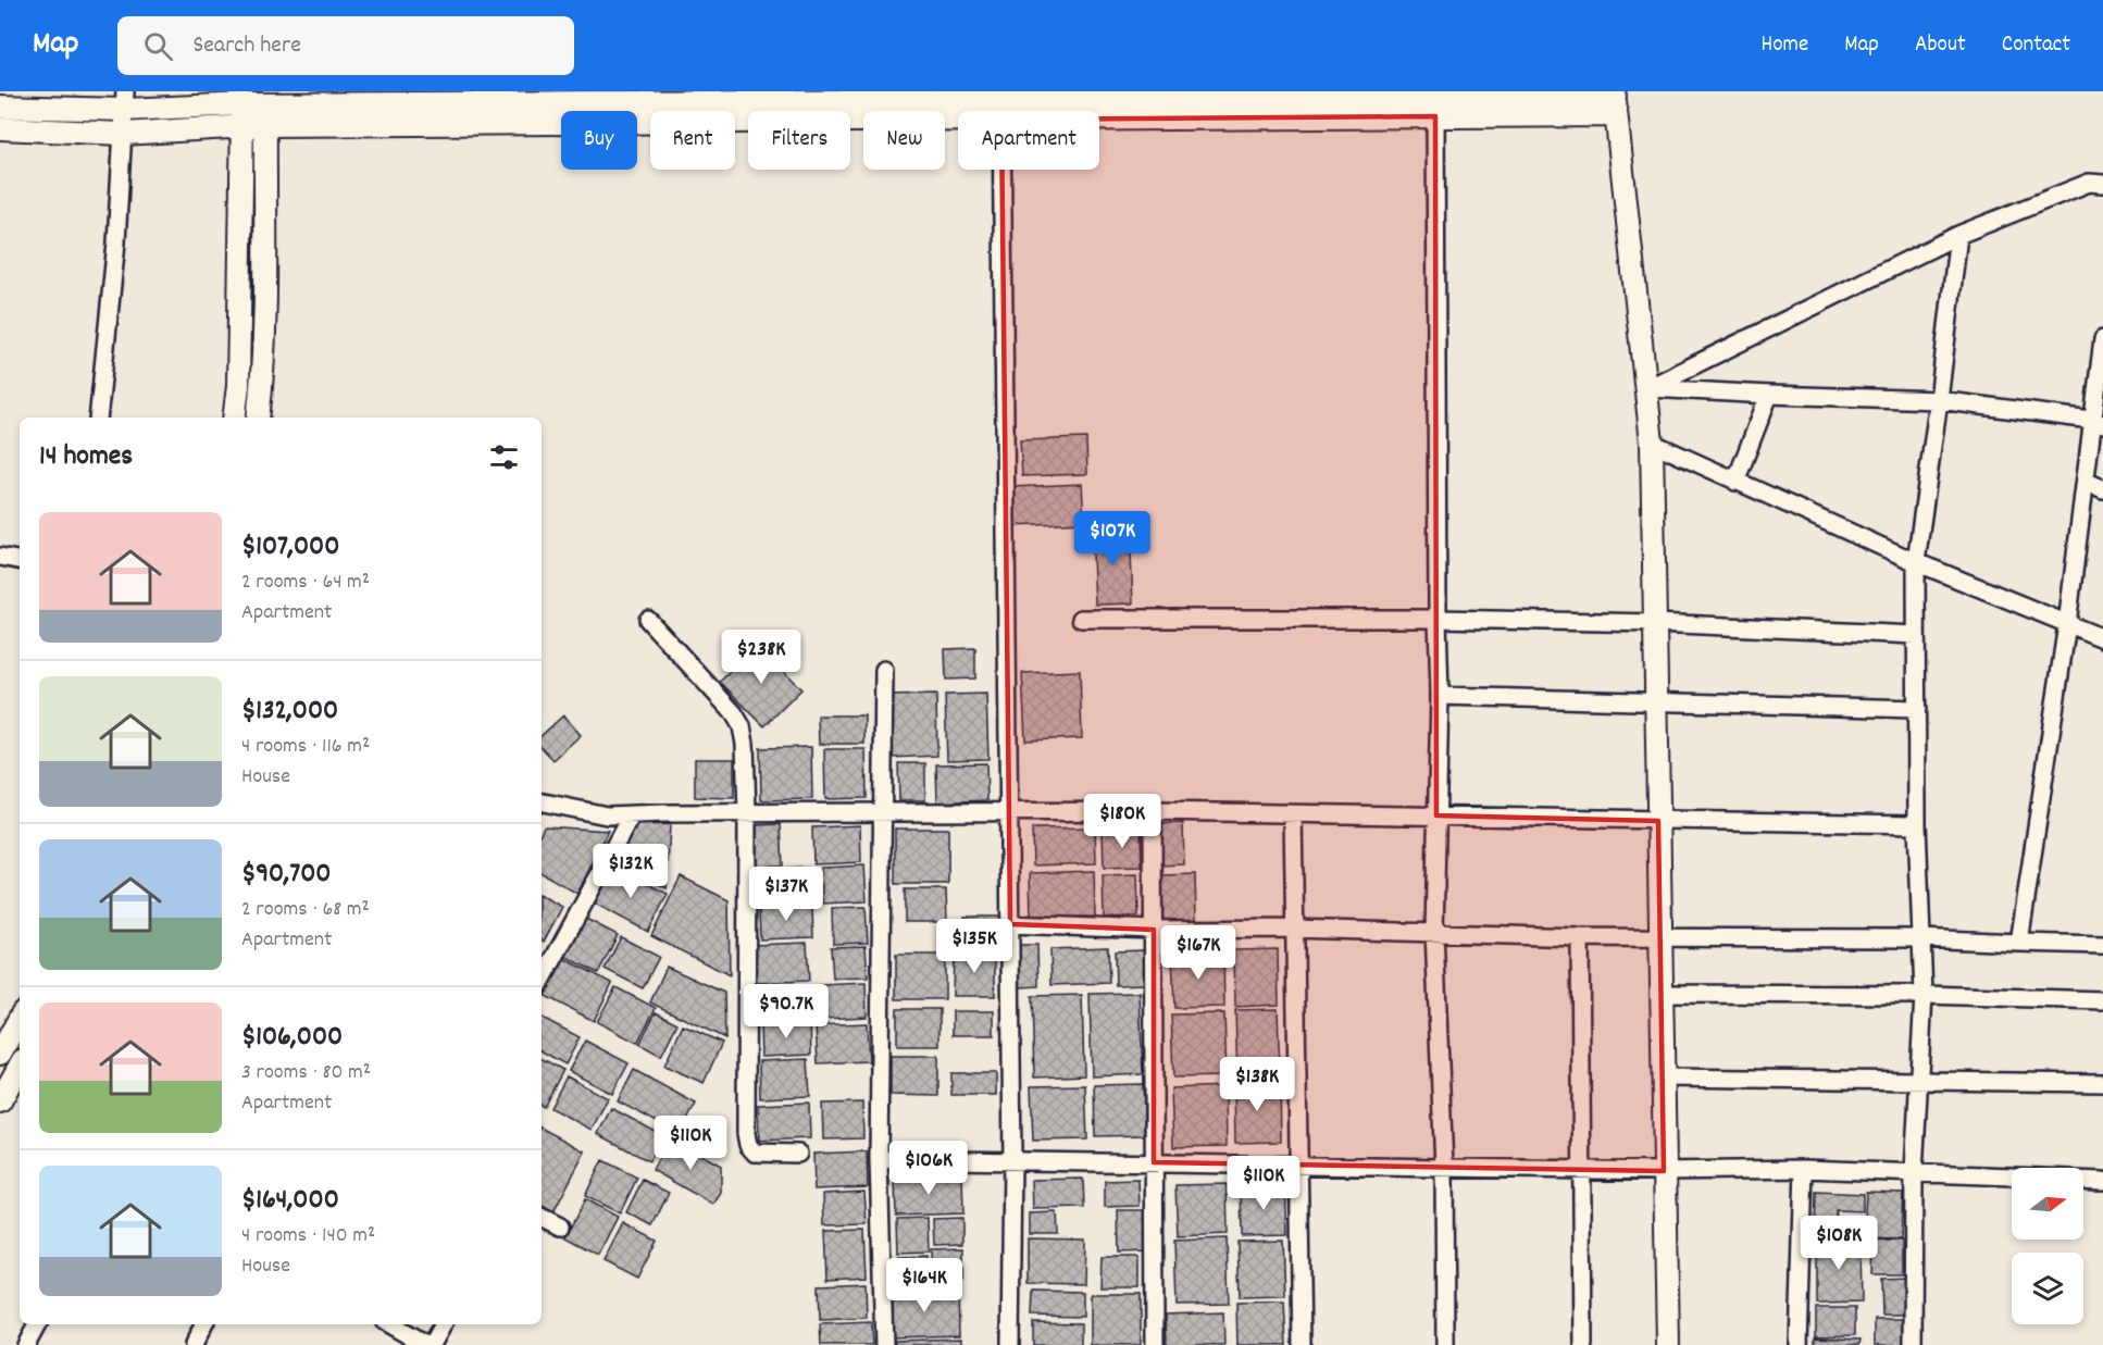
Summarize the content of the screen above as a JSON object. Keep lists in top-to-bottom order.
{
  "north": "right",
  "page": {
    "header": "Map",
    "search": "Search here",
    "nav": [
      "Home",
      "Map",
      "About",
      "Contact"
    ],
    "chip": [
      "Buy",
      "Rent",
      "Filters",
      "New",
      "Apartment"
    ],
    "heading": "14 homes",
    "list": [
      {
        "name": "$107,000",
        "note": "2 rooms · 64 m² · Apartment"
      },
      {
        "name": "$132,000",
        "note": "4 rooms · 116 m² · House"
      },
      {
        "name": "$90,700",
        "note": "2 rooms · 68 m² · Apartment"
      },
      {
        "name": "$106,000",
        "note": "3 rooms · 80 m² · Apartment"
      },
      {
        "name": "$164,000",
        "note": "4 rooms · 140 m² · House"
      }
    ],
    "price": [
      "$107K",
      "$238K",
      "$180K",
      "$132K",
      "$137K",
      "$135K",
      "$167K",
      "$90.7K",
      "$138K",
      "$110K",
      "$106K",
      "$110K",
      "$108K",
      "$164K"
    ]
  }
}
